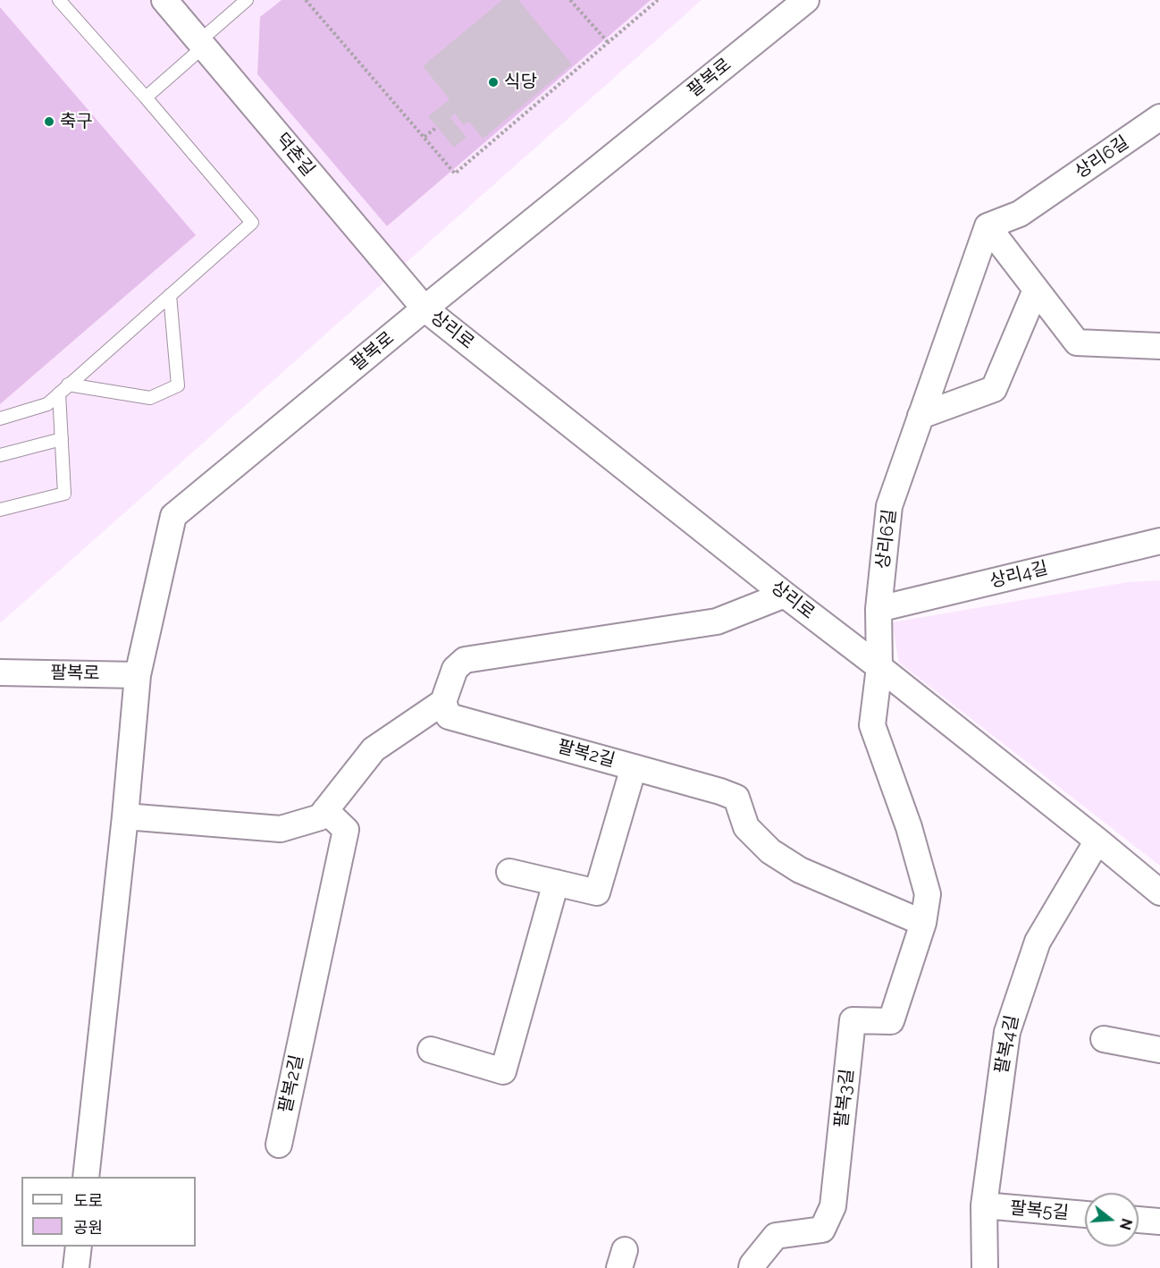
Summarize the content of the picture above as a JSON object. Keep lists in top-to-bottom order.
{
  "streets": {
    "street": [
      "팔복로",
      "덕촌길",
      "상리6길",
      "상리로",
      "상리4길",
      "팔복2길",
      "팔복4길",
      "팔복3길",
      "팔복5길"
    ]
  },
  "crossings": [
    ["팔복로", "덕촌길"],
    ["팔복로", "상리로"],
    ["덕촌길", "상리로"],
    ["상리6길", "상리로"],
    ["상리6길", "상리4길"],
    ["상리6길", "팔복3길"],
    ["상리로", "팔복4길"],
    ["상리로", "팔복3길"],
    ["팔복4길", "팔복5길"]
  ],
  "places": ["식당", "축구"],
  "legend": ["도로", "공원"],
  "north": "right"
}
